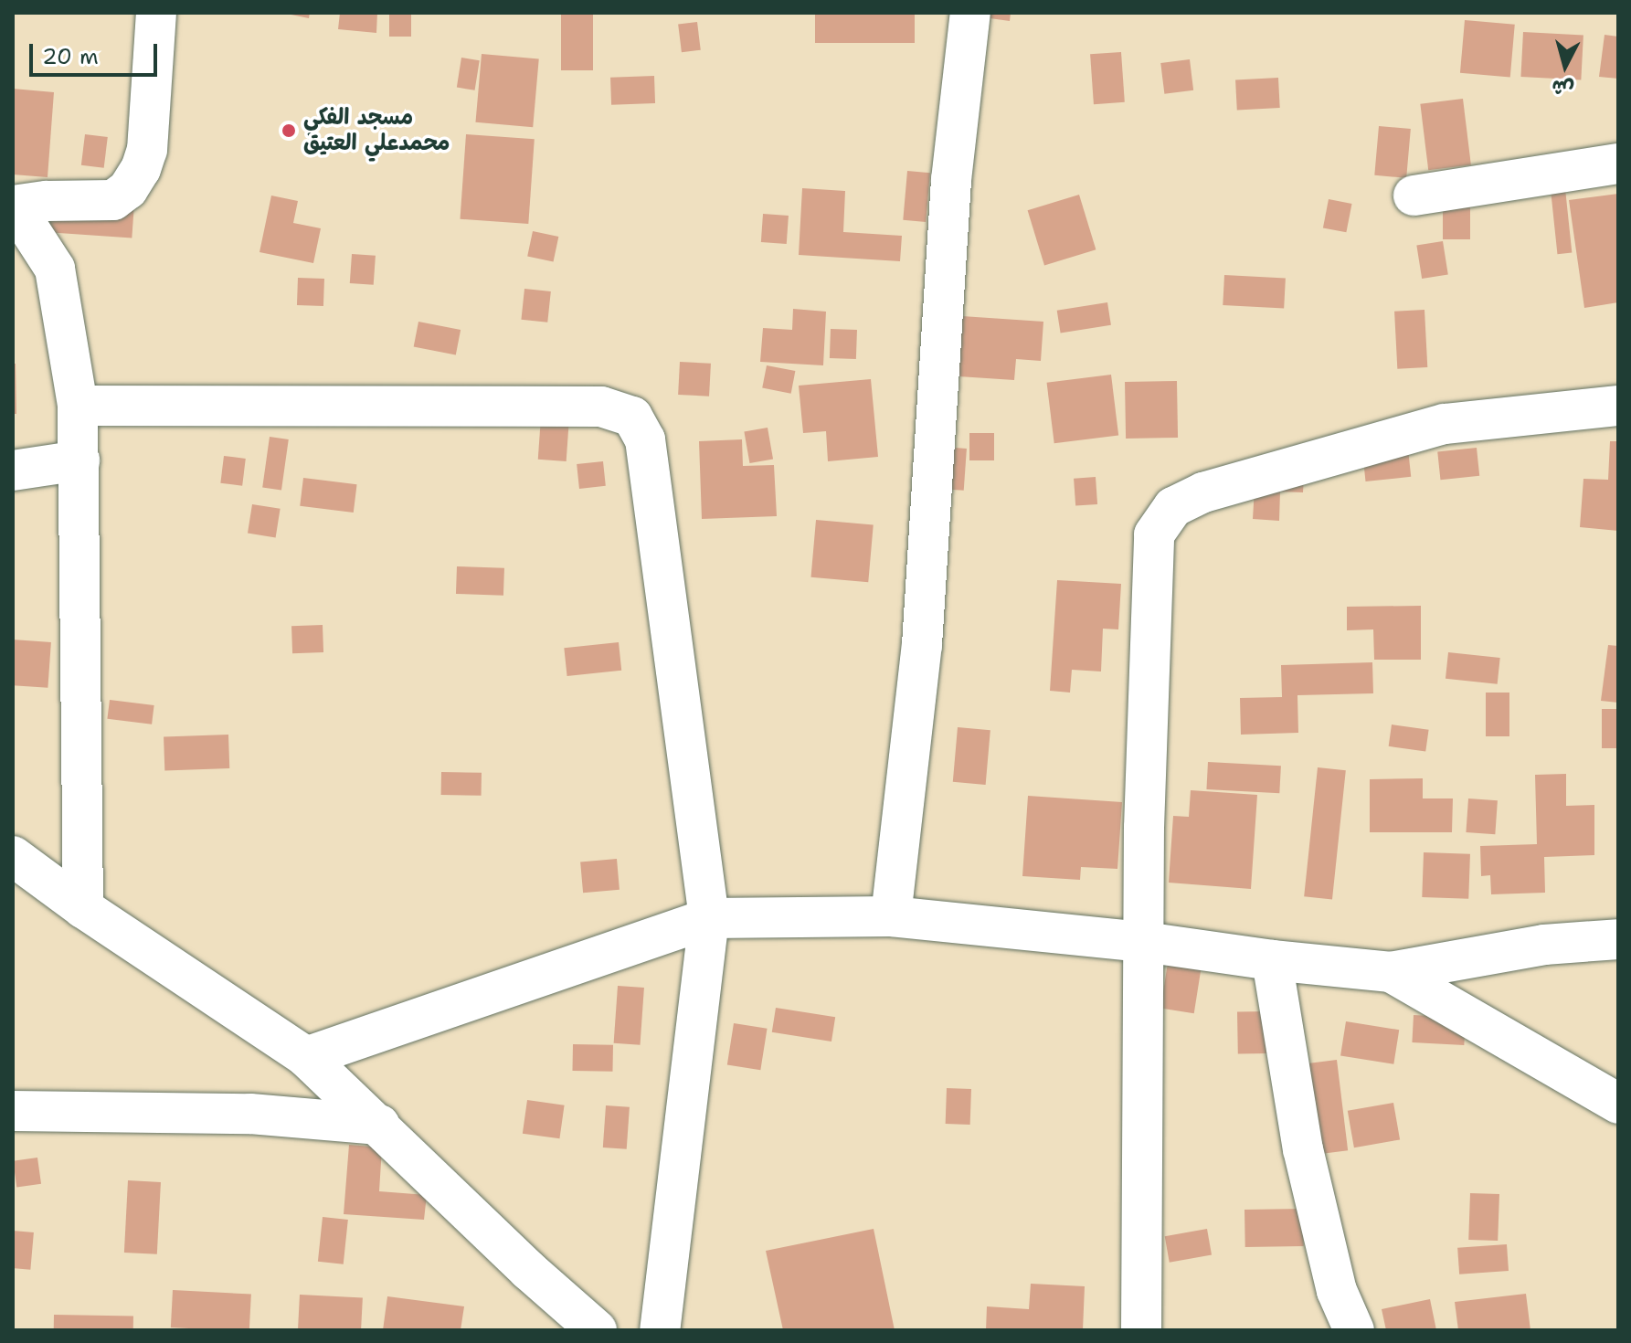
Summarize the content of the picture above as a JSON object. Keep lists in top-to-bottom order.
{
  "places": ["مسجد الفكي محمدعلي العتيق"],
  "scale_bar": "20 m",
  "north": "bottom"
}
